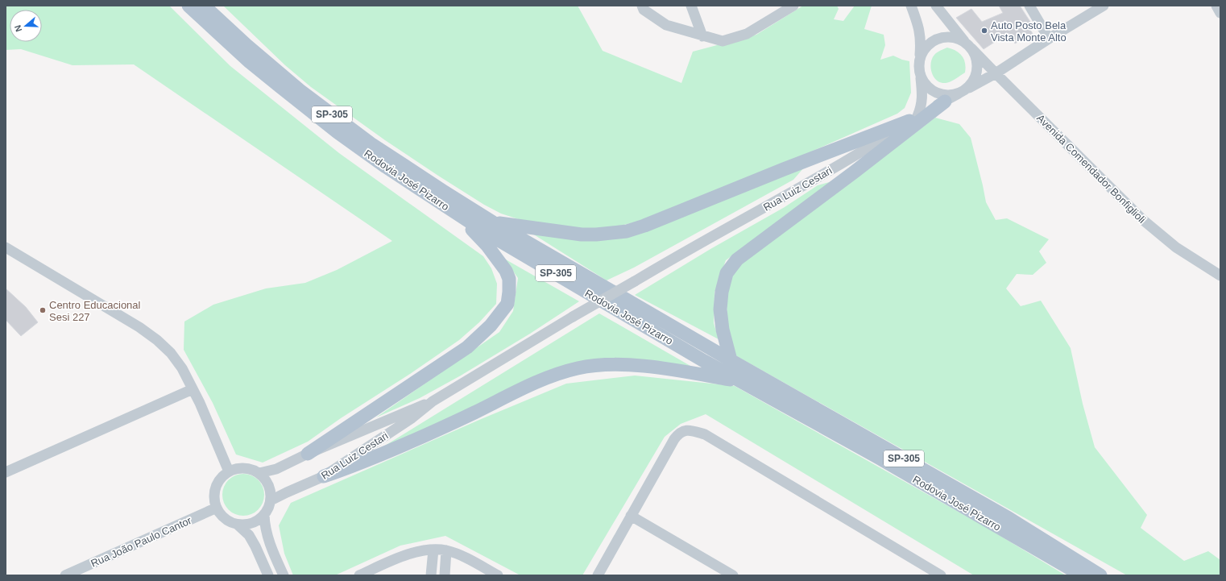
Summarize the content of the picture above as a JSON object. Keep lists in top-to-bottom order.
{
  "streets": {
    "main road": ["SP-305", "Rodovia José Pizarro"],
    "street": ["Avenida Comendador Bonfiglioli", "Rua Luiz Cestari", "Rua João Paulo Cantor"]
  },
  "crossings": [
    ["Avenida Comendador Bonfiglioli", "Rua Luiz Cestari"],
    ["Rua Luiz Cestari", "Rua João Paulo Cantor"]
  ],
  "places": ["Auto Posto Bela Vista Monte Alto", "Centro Educacional Sesi 227"],
  "north": "left"
}
